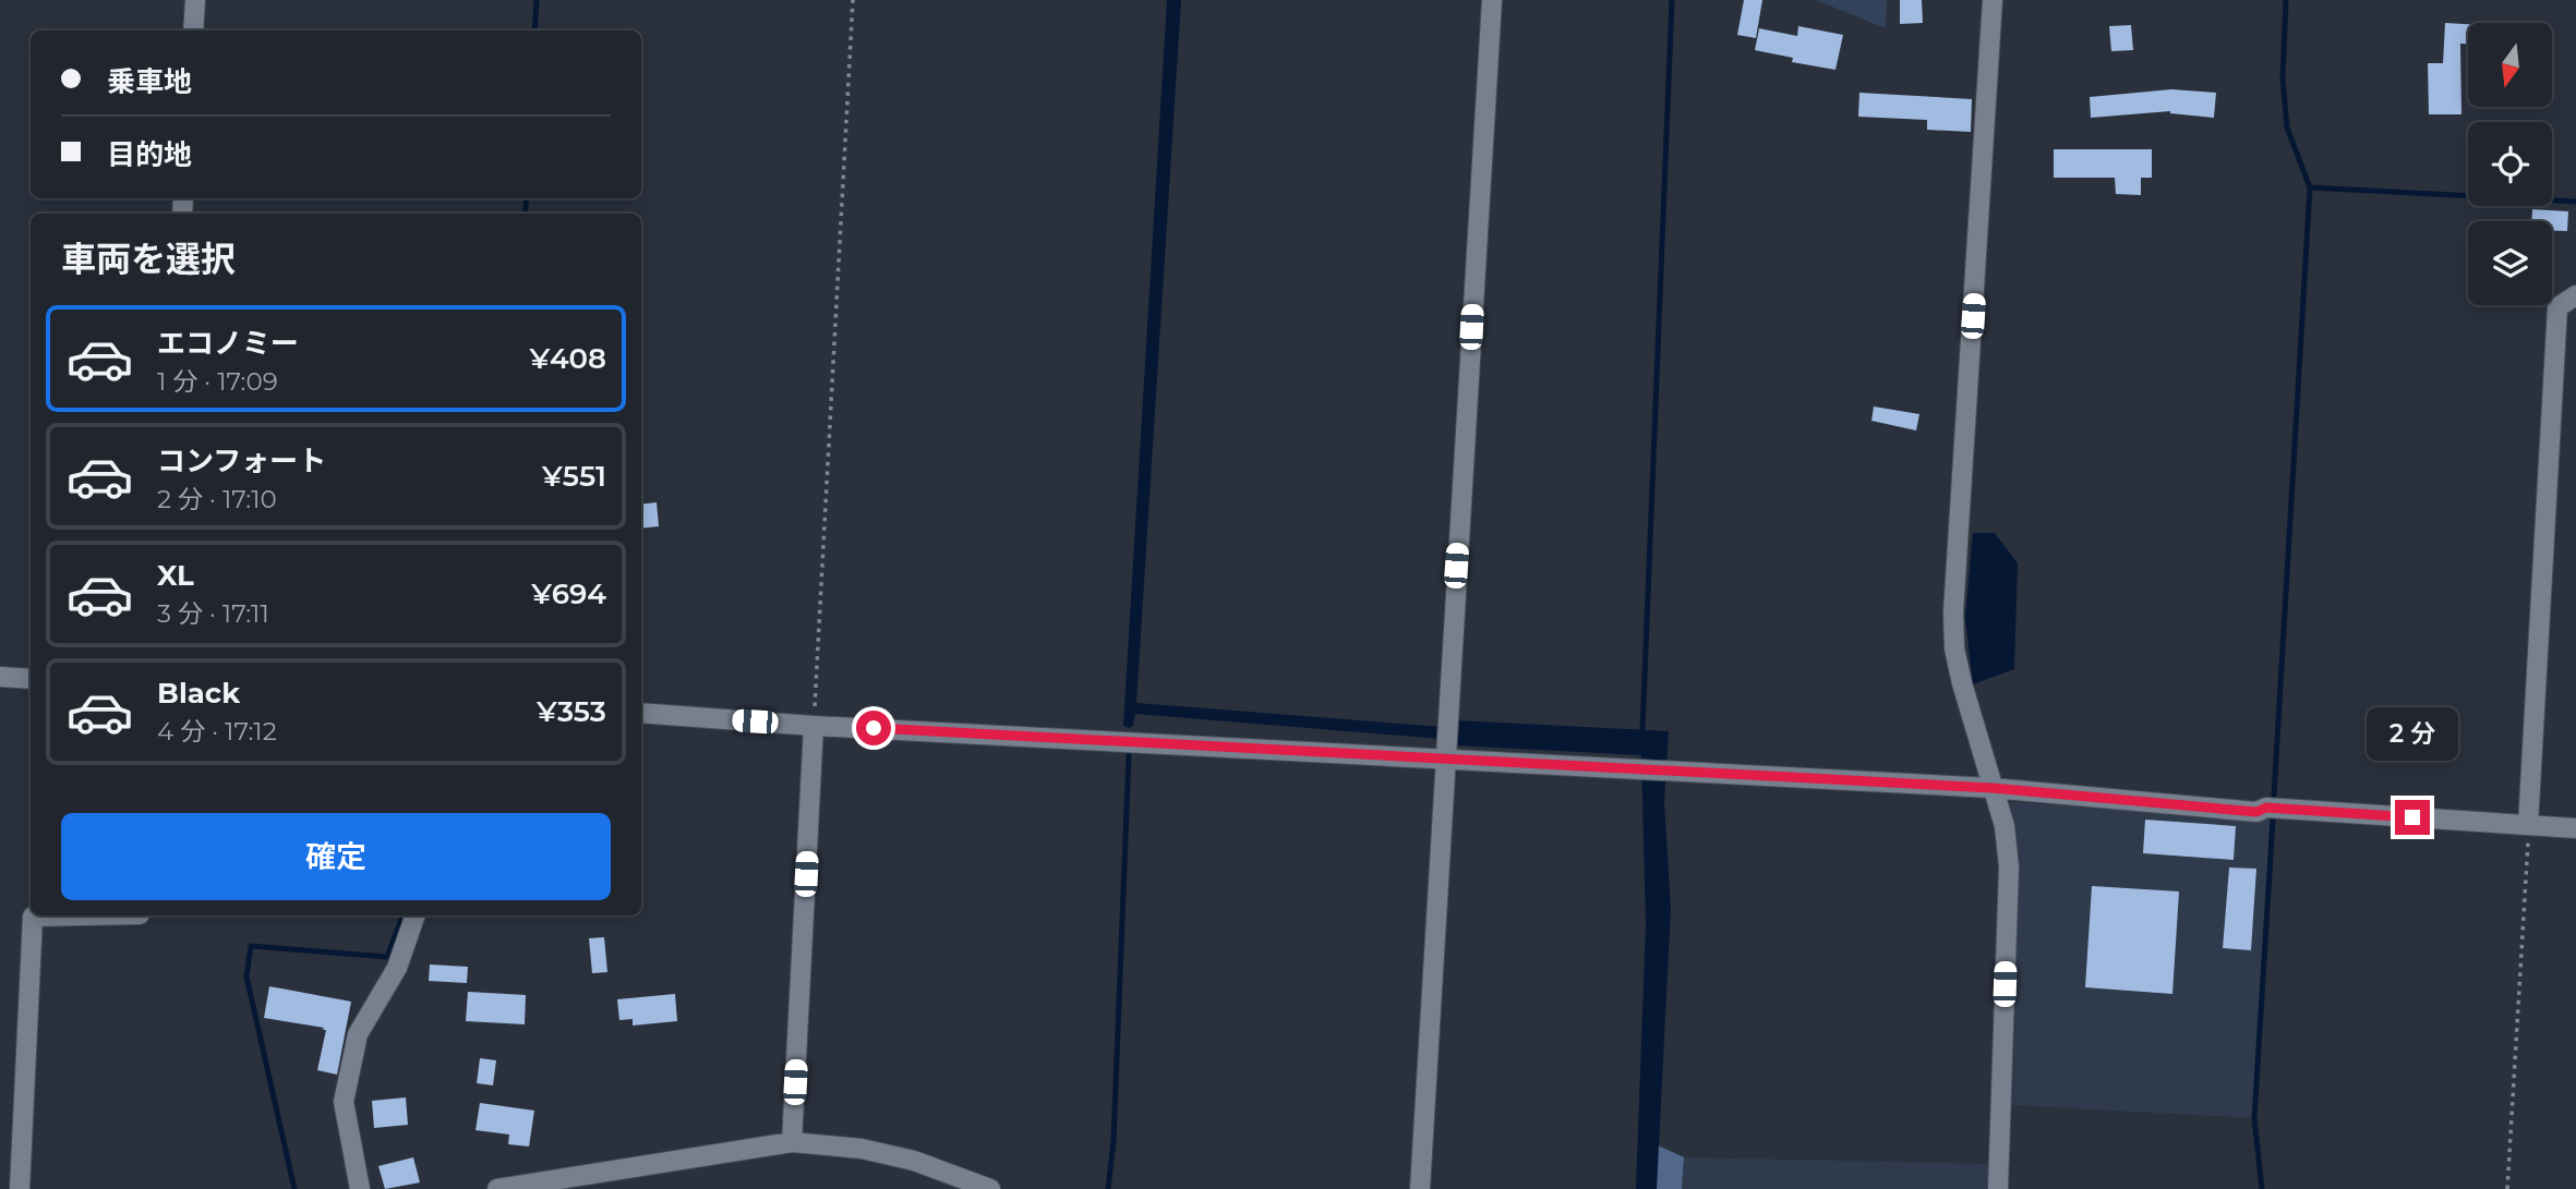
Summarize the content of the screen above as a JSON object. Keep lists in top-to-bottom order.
{
  "north": "bottom",
  "page": {
    "banner": ["乗車地", "目的地"],
    "heading": "車両を選択",
    "list": [
      {
        "name": "エコノミー",
        "note": "1 分 · 17:09",
        "value": "¥408"
      },
      {
        "name": "コンフォート",
        "note": "2 分 · 17:10",
        "value": "¥551"
      },
      {
        "name": "XL",
        "note": "3 分 · 17:11",
        "value": "¥694"
      },
      {
        "name": "Black",
        "note": "4 分 · 17:12",
        "value": "¥353"
      }
    ],
    "bubble": "2 分",
    "buttons": "確定"
  }
}
